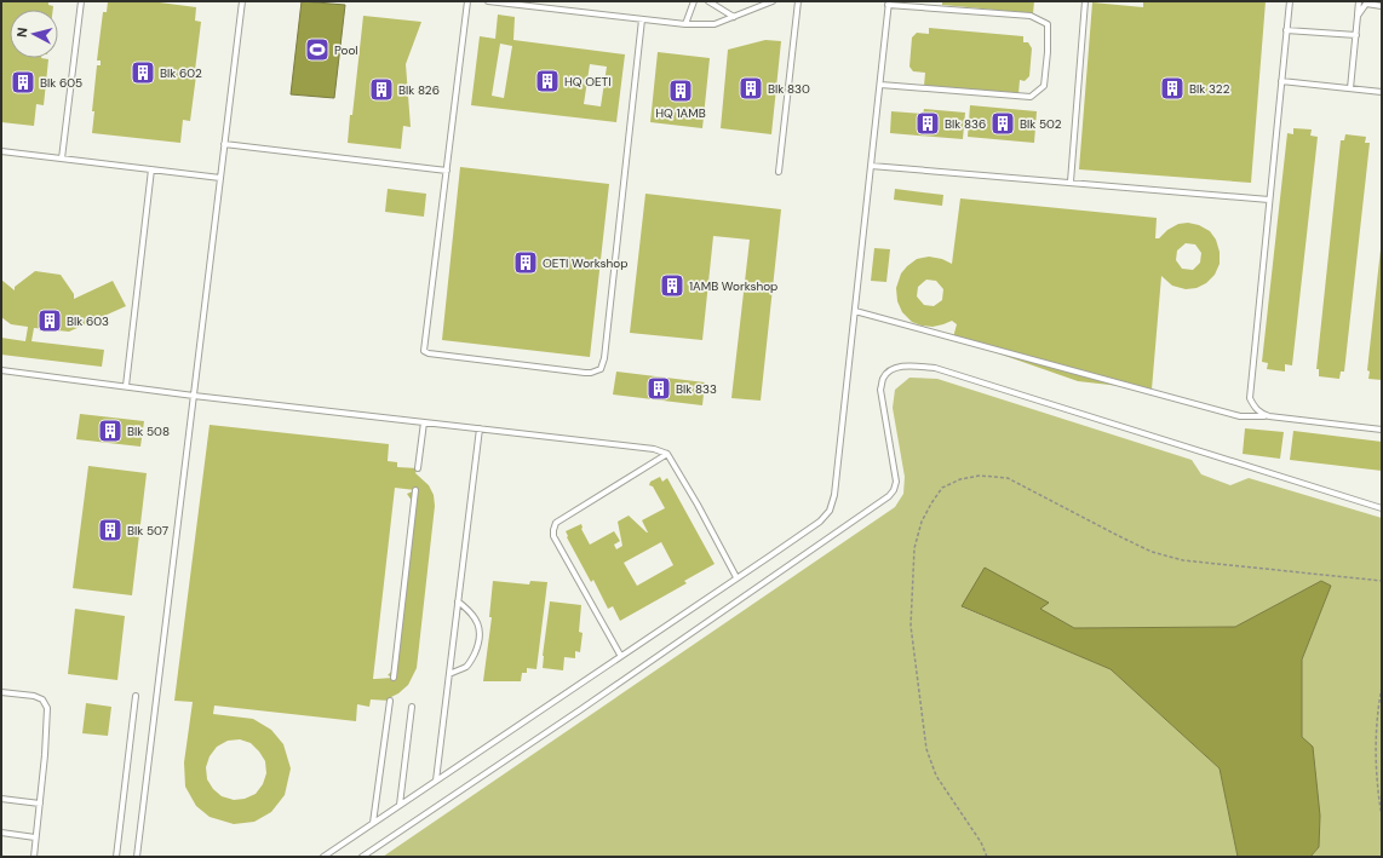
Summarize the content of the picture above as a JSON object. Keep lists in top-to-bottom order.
{
  "places": {
    "sports": ["Pool"],
    "building": [
      "Blk 602",
      "HQ OETI",
      "Blk 605",
      "Blk 830",
      "Blk 322",
      "Blk 826",
      "HQ 1AMB",
      "Blk 836",
      "Blk 502",
      "OETI Workshop",
      "1AMB Workshop",
      "Blk 603",
      "Blk 833",
      "Blk 508",
      "Blk 507"
    ]
  },
  "north": "left"
}
